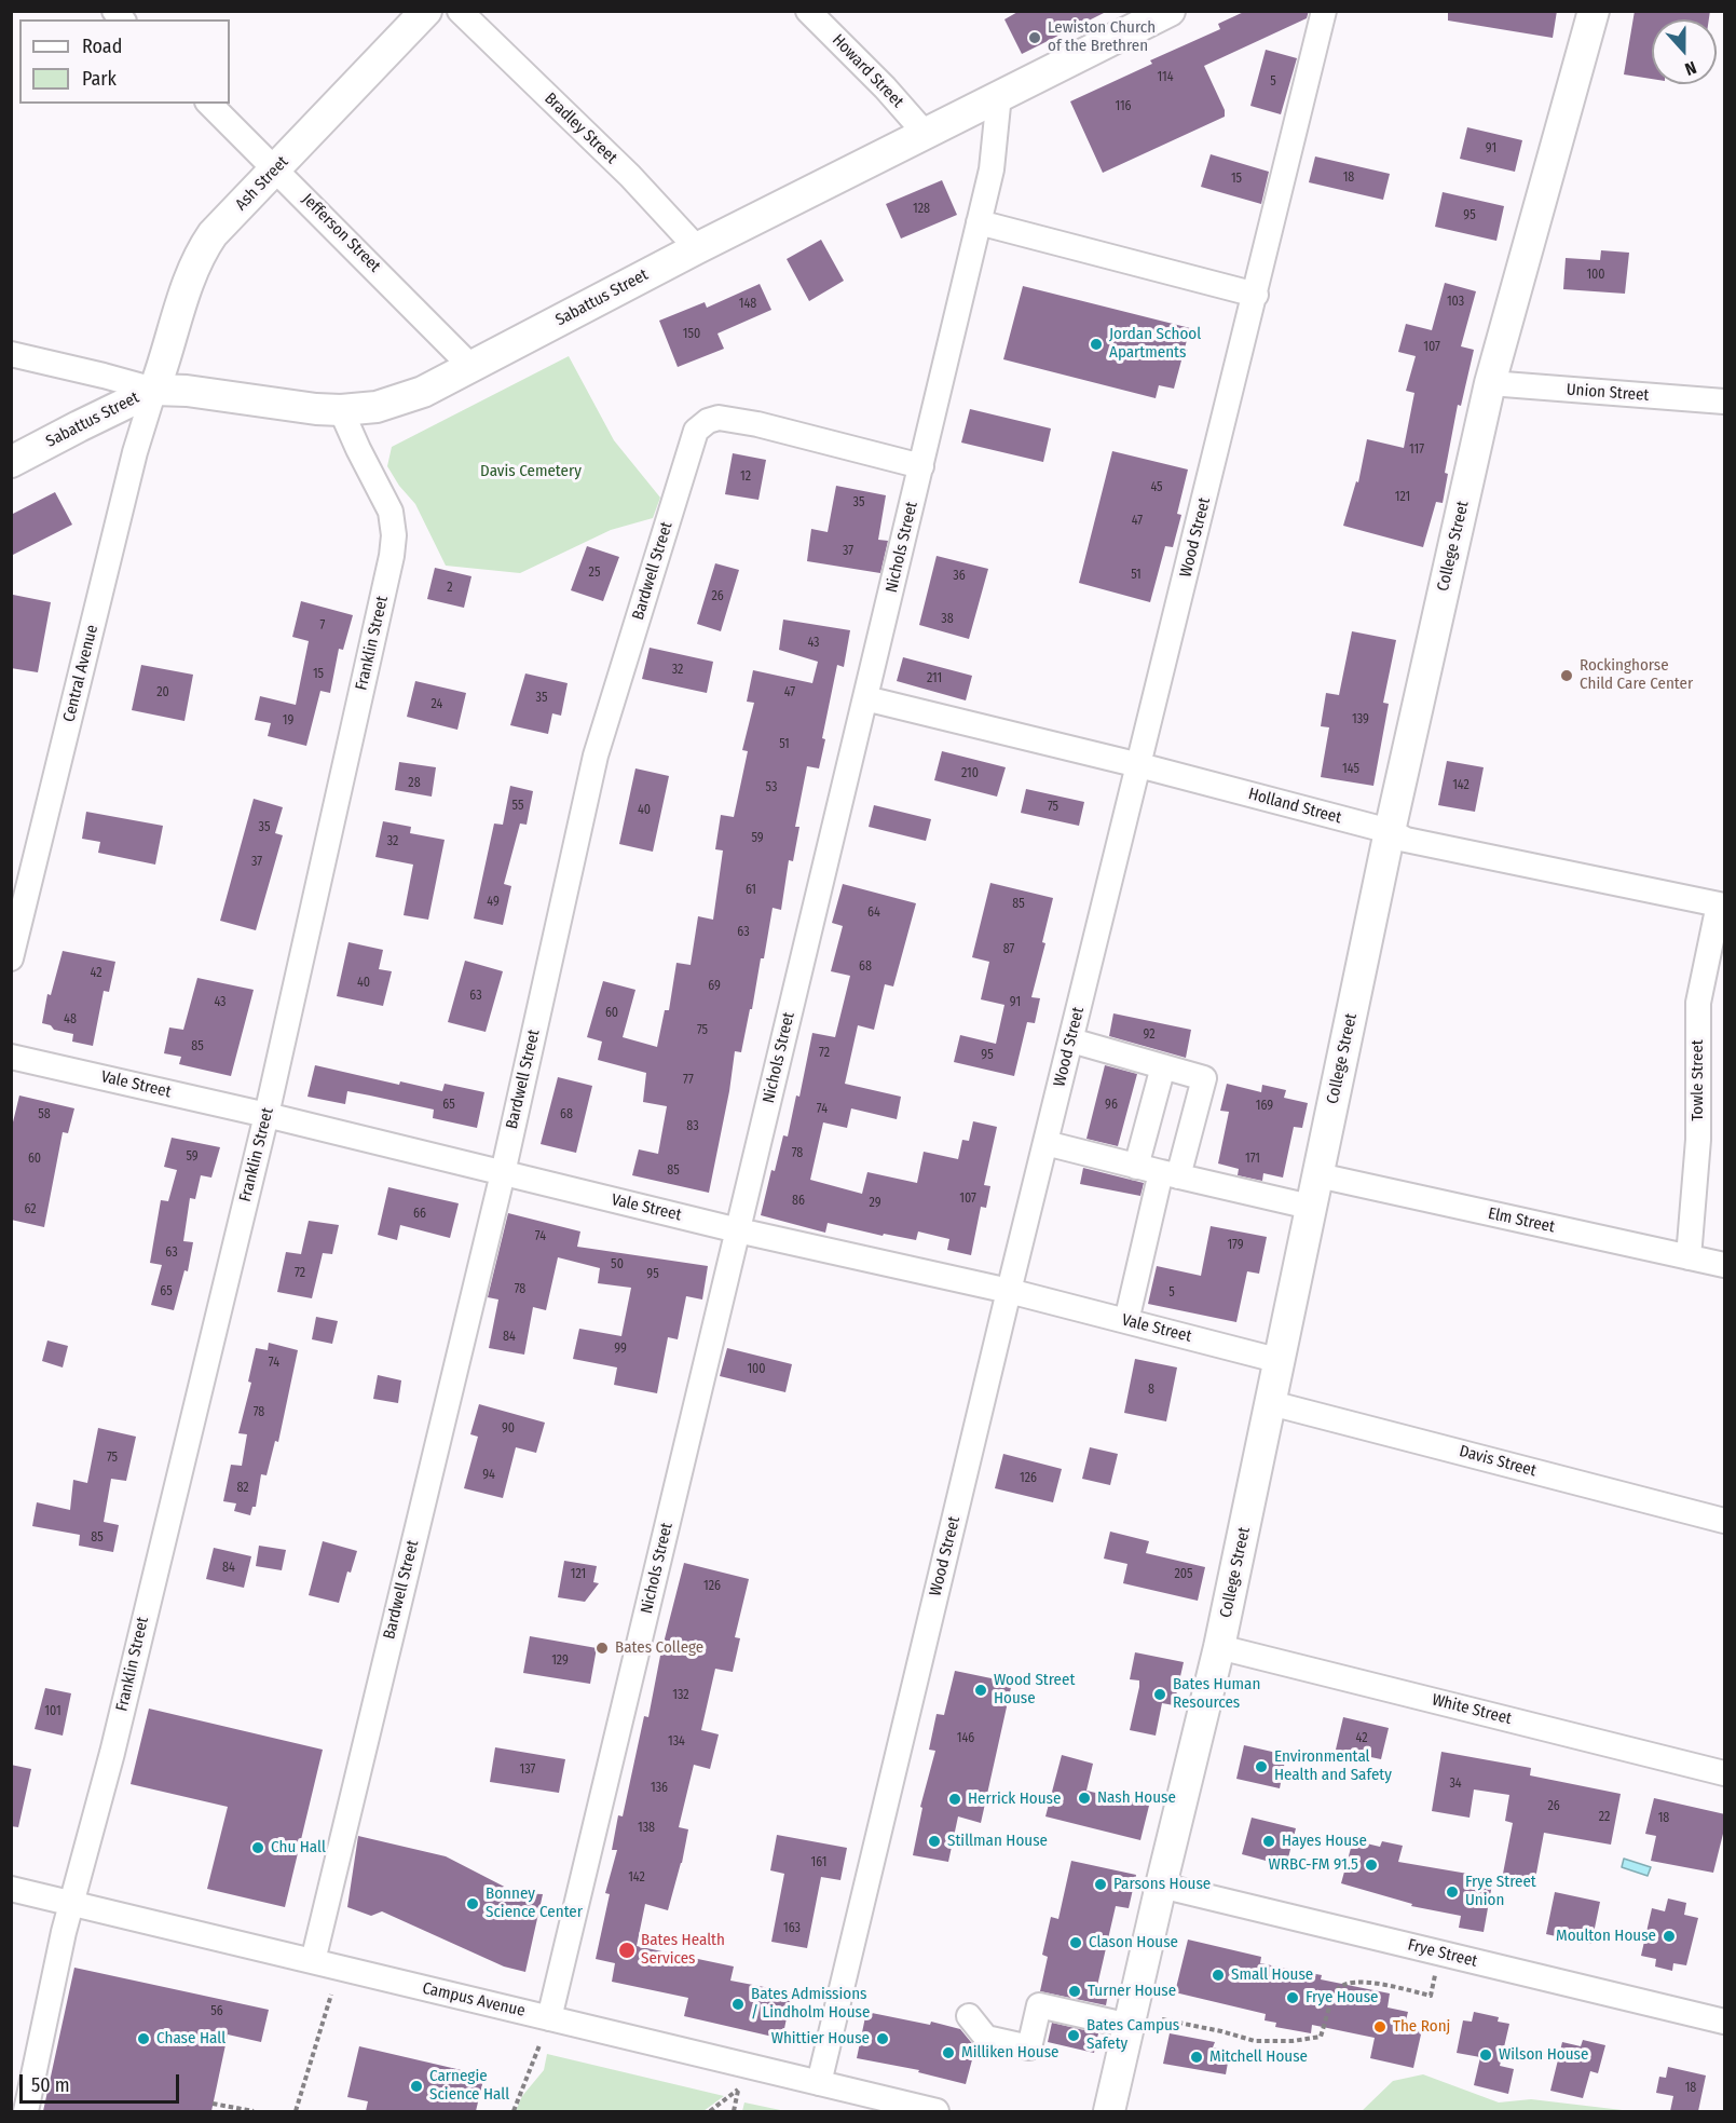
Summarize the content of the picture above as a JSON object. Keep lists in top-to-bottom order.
{
  "streets": {
    "main road": ["Ash Street", "Sabattus Street", "College Street"],
    "street": [
      "Howard Street",
      "Bradley Street",
      "Jefferson Street",
      "Union Street",
      "Wood Street",
      "Nichols Street",
      "Bardwell Street",
      "Franklin Street",
      "Central Avenue",
      "Holland Street",
      "Towle Street",
      "Vale Street",
      "Elm Street",
      "Davis Street",
      "White Street",
      "Frye Street",
      "Campus Avenue"
    ]
  },
  "crossings": [
    ["Howard Street", "Sabattus Street"],
    ["Bradley Street", "Sabattus Street"],
    ["Ash Street", "Jefferson Street"],
    ["Ash Street", "Sabattus Street"],
    ["Ash Street", "Central Avenue"],
    ["Jefferson Street", "Sabattus Street"],
    ["Sabattus Street", "Nichols Street"],
    ["Sabattus Street", "Franklin Street"],
    ["Sabattus Street", "Central Avenue"],
    ["Union Street", "College Street"],
    ["Wood Street", "Holland Street"],
    ["Wood Street", "Vale Street"],
    ["Wood Street", "Campus Avenue"],
    ["College Street", "Holland Street"],
    ["College Street", "Vale Street"],
    ["College Street", "Elm Street"],
    ["College Street", "Davis Street"],
    ["College Street", "White Street"],
    ["College Street", "Frye Street"],
    ["Nichols Street", "Bardwell Street"],
    ["Nichols Street", "Holland Street"],
    ["Nichols Street", "Vale Street"],
    ["Nichols Street", "Campus Avenue"],
    ["Bardwell Street", "Vale Street"],
    ["Bardwell Street", "Campus Avenue"],
    ["Franklin Street", "Vale Street"],
    ["Franklin Street", "Campus Avenue"],
    ["Holland Street", "Towle Street"],
    ["Towle Street", "Elm Street"]
  ],
  "parks": ["Davis Cemetery"],
  "places": [
    "Lewiston Church of the Brethren",
    "Jordan School Apartments",
    "Rockinghorse Child Care Center",
    "Bates College",
    "Wood Street House",
    "Bates Human Resources",
    "Environmental Health and Safety",
    "Nash House",
    "Herrick House",
    "Stillman House",
    "Hayes House",
    "Chu Hall",
    "WRBC-FM 91.5",
    "Parsons House",
    "Frye Street Union",
    "Bonney Science Center",
    "Moulton House",
    "Clason House",
    "Bates Health Services",
    "Small House",
    "Turner House",
    "Frye House",
    "Bates Admissions / Lindholm House",
    "The Ronj",
    "Bates Campus Safety",
    "Chase Hall",
    "Whittier House",
    "Milliken House",
    "Wilson House",
    "Mitchell House",
    "Carnegie Science Hall"
  ],
  "house_numbers": [
    "114",
    "5",
    "116",
    "91",
    "18",
    "15",
    "128",
    "95",
    "100",
    "103",
    "148",
    "150",
    "107",
    "117",
    "12",
    "45",
    "121",
    "35",
    "47",
    "37",
    "25",
    "51",
    "36",
    "2",
    "26",
    "38",
    "7",
    "43",
    "32",
    "15",
    "211",
    "20",
    "47",
    "35",
    "24",
    "139",
    "19",
    "51",
    "145",
    "210",
    "28",
    "142",
    "53",
    "55",
    "75",
    "40",
    "35",
    "59",
    "32",
    "37",
    "61",
    "49",
    "85",
    "64",
    "63",
    "87",
    "68",
    "42",
    "40",
    "69",
    "63",
    "43",
    "91",
    "60",
    "48",
    "75",
    "92",
    "85",
    "72",
    "95",
    "77",
    "65",
    "96",
    "169",
    "74",
    "58",
    "68",
    "83",
    "78",
    "59",
    "60",
    "171",
    "85",
    "107",
    "86",
    "29",
    "62",
    "66",
    "74",
    "179",
    "63",
    "50",
    "72",
    "95",
    "78",
    "65",
    "5",
    "84",
    "99",
    "74",
    "100",
    "8",
    "78",
    "90",
    "75",
    "94",
    "126",
    "82",
    "85",
    "84",
    "121",
    "205",
    "126",
    "129",
    "132",
    "101",
    "146",
    "42",
    "134",
    "137",
    "34",
    "136",
    "26",
    "22",
    "18",
    "138",
    "161",
    "142",
    "163",
    "56",
    "18"
  ],
  "legend": ["Road", "Park"],
  "scale_bar": "50 m",
  "north": "bottom"
}
